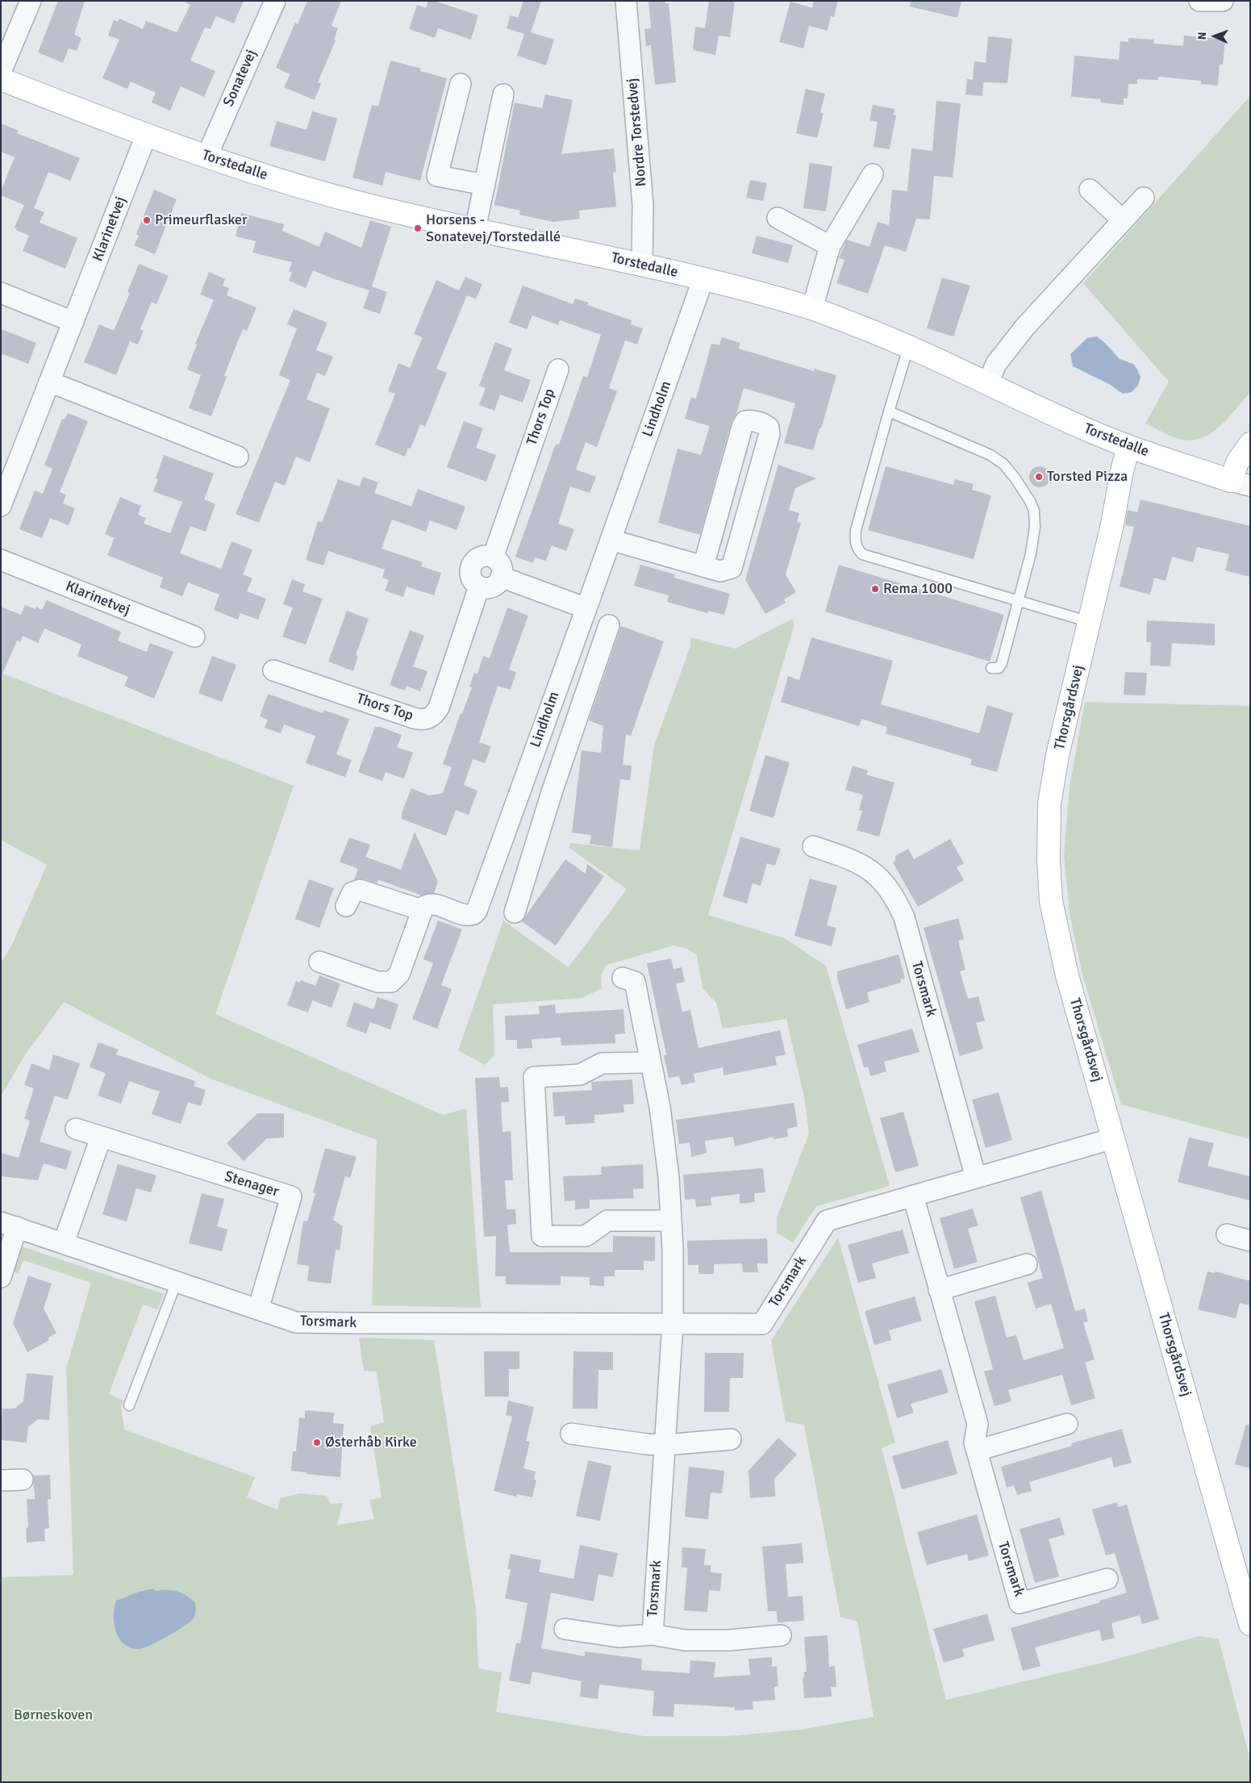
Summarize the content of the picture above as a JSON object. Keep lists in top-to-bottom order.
{
  "streets": {
    "street": [
      "Sonatevej",
      "Nordre Torstedvej",
      "Torstedalle",
      "Klarinetvej",
      "Lindholm",
      "Thors Top",
      "Thorsgårdsvej",
      "Torsmark",
      "Stenager"
    ]
  },
  "crossings": [
    ["Sonatevej", "Torstedalle"],
    ["Nordre Torstedvej", "Torstedalle"],
    ["Torstedalle", "Klarinetvej"],
    ["Torstedalle", "Lindholm"],
    ["Torstedalle", "Thorsgårdsvej"],
    ["Thorsgårdsvej", "Torsmark"],
    ["Torsmark", "Stenager"]
  ],
  "parks": ["Børneskoven"],
  "places": [
    "Primeurflasker",
    "Horsens - Sonatevej/Torstedallé",
    "Torsted Pizza",
    "Rema 1000",
    "Østerhåb Kirke"
  ],
  "north": "left"
}
